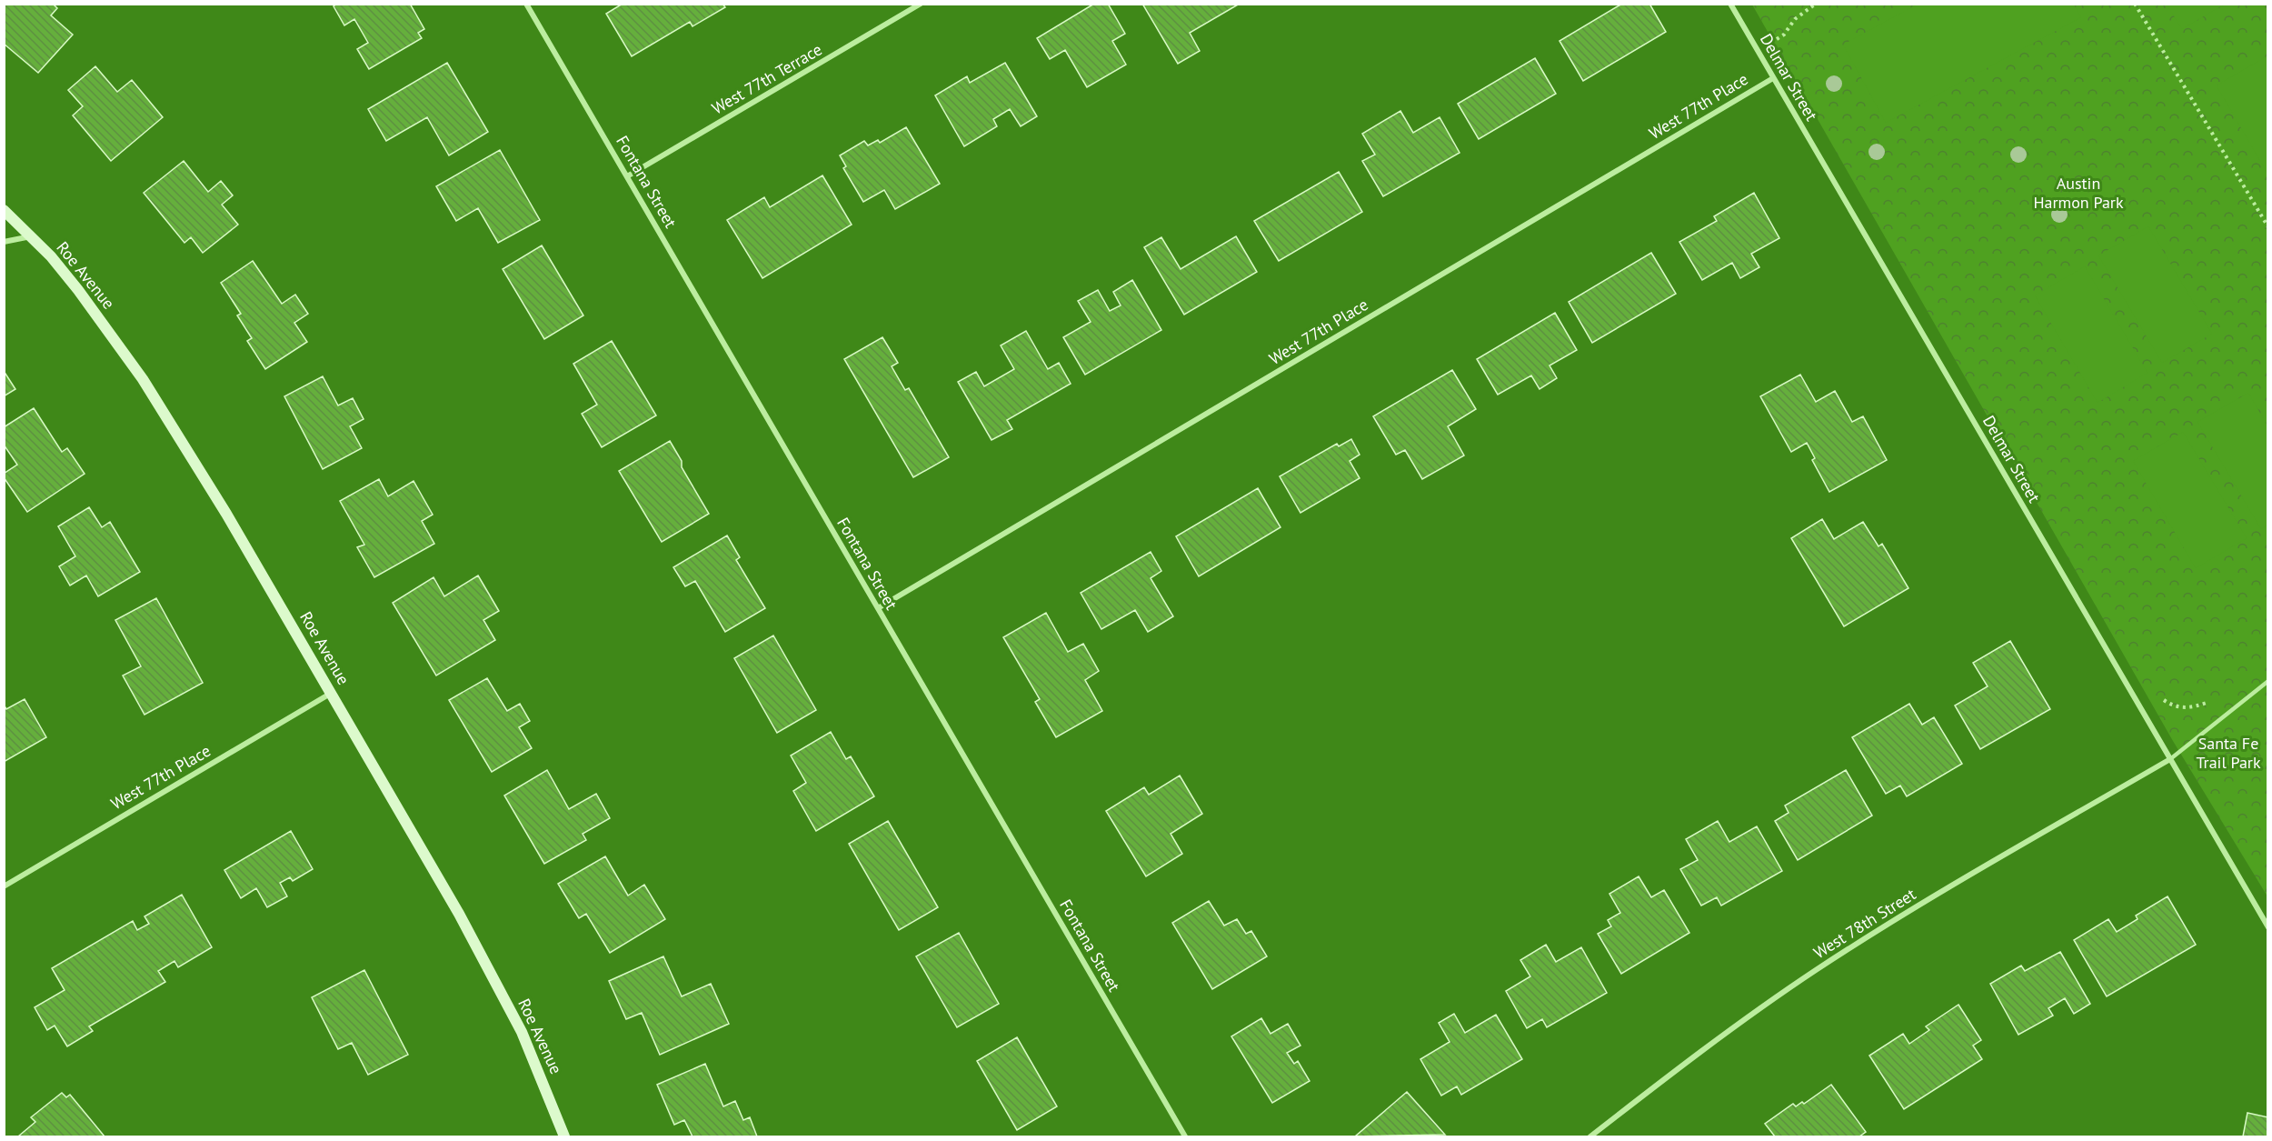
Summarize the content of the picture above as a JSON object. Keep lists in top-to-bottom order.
{
  "streets": {
    "main road": ["Roe Avenue"],
    "street": [
      "Delmar Street",
      "West 77th Terrace",
      "West 77th Place",
      "Fontana Street",
      "West 78th Street"
    ]
  },
  "crossings": [
    ["Delmar Street", "West 77th Place"],
    ["Delmar Street", "West 78th Street"],
    ["West 77th Terrace", "Fontana Street"],
    ["West 77th Place", "Fontana Street"],
    ["West 77th Place", "Roe Avenue"]
  ],
  "parks": ["Austin Harmon Park", "Santa Fe Trail Park"]
}
